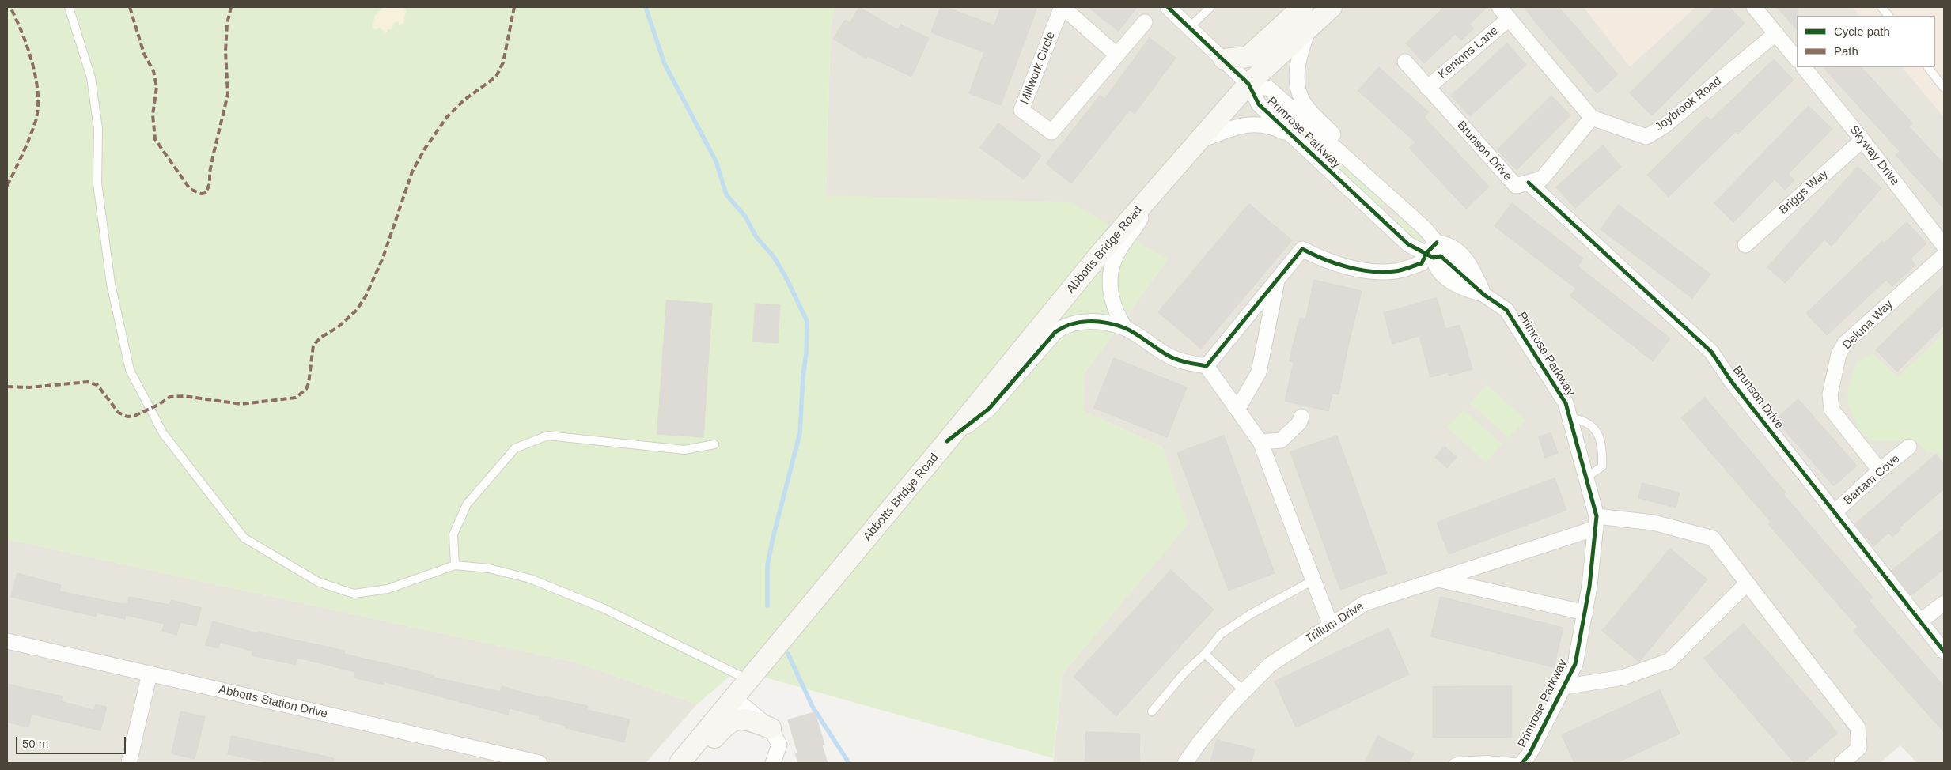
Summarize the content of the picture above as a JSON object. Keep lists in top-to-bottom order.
{
  "streets": {
    "main road": ["Abbotts Bridge Road"],
    "street": [
      "Kentons Lane",
      "Millwork Circle",
      "Joybrook Road",
      "Primrose Parkway",
      "Brunson Drive",
      "Skyway Drive",
      "Briggs Way",
      "Deluna Way",
      "Bartam Cove",
      "Trillum Drive",
      "Abbotts Station Drive"
    ]
  },
  "crossings": [
    ["Kentons Lane", "Brunson Drive"],
    ["Primrose Parkway", "Abbotts Bridge Road"],
    ["Primrose Parkway", "Trillum Drive"],
    ["Brunson Drive", "Bartam Cove"],
    ["Skyway Drive", "Briggs Way"],
    ["Deluna Way", "Bartam Cove"]
  ],
  "legend": ["Cycle path", "Path"],
  "scale_bar": "50 m"
}
